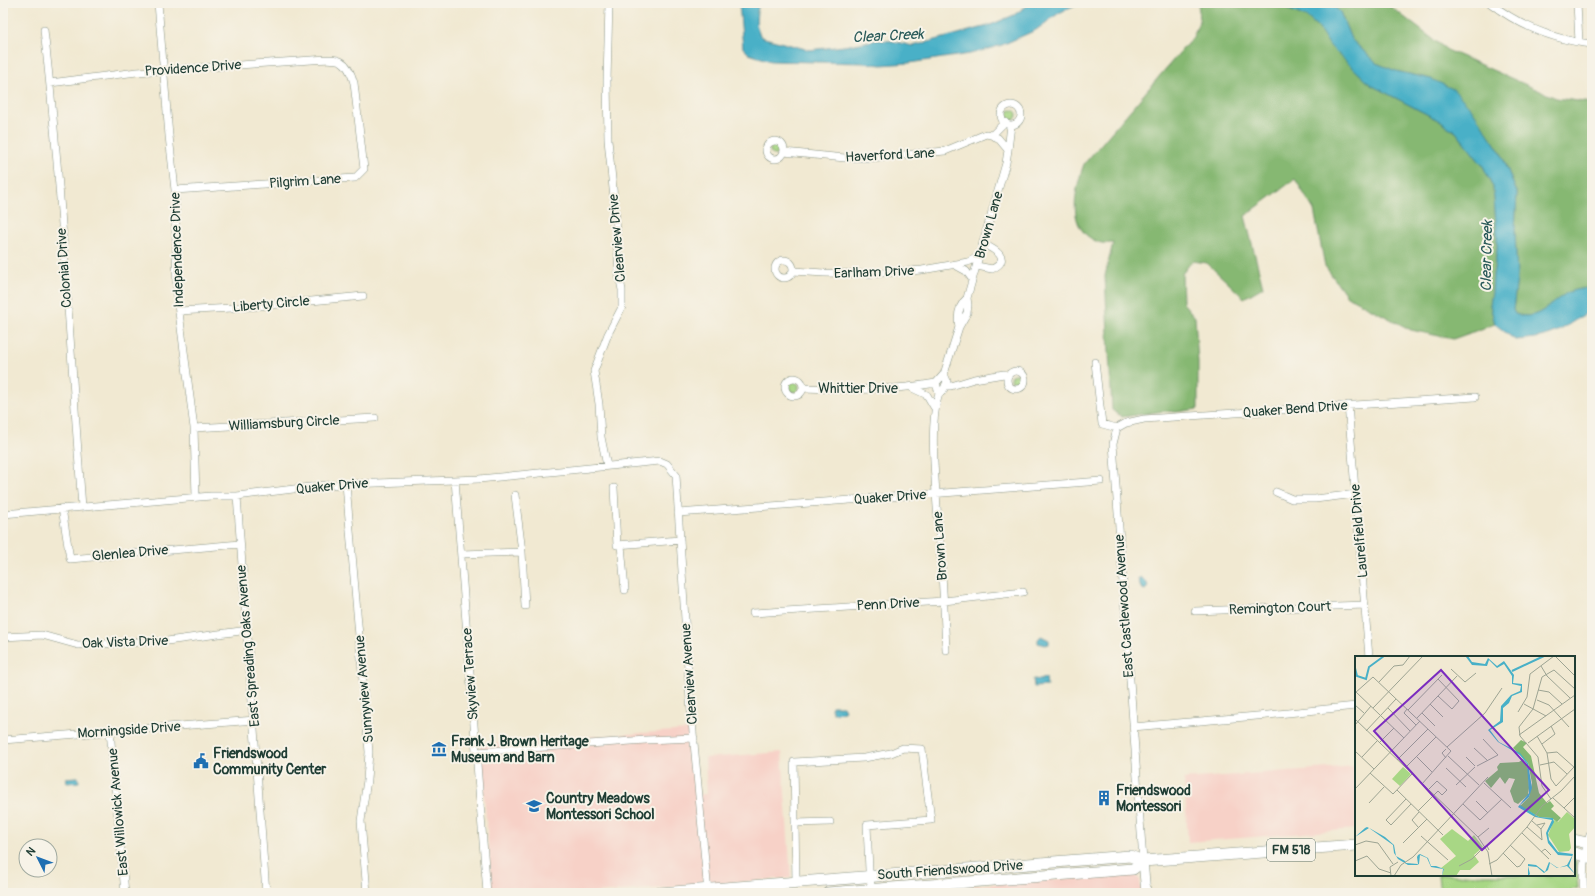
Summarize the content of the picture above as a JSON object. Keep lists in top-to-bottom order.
{
  "streets": {
    "main road": ["FM 518", "South Friendswood Drive"],
    "street": [
      "Providence Drive",
      "Haverford Lane",
      "Pilgrim Lane",
      "Brown Lane",
      "Clearview Drive",
      "Independence Drive",
      "Colonial Drive",
      "Earlham Drive",
      "Liberty Circle",
      "Whittier Drive",
      "Quaker Bend Drive",
      "Williamsburg Circle",
      "Quaker Drive",
      "Laurelfield Drive",
      "Glenlea Drive",
      "Penn Drive",
      "East Castlewood Avenue",
      "Remington Court",
      "Oak Vista Drive",
      "East Spreading Oaks Avenue",
      "Skyview Terrace",
      "Clearview Avenue",
      "Sunnyview Avenue",
      "Morningside Drive",
      "East Willowick Avenue"
    ]
  },
  "crossings": [
    ["Providence Drive", "Pilgrim Lane"],
    ["Providence Drive", "Independence Drive"],
    ["Providence Drive", "Colonial Drive"],
    ["Haverford Lane", "Brown Lane"],
    ["Pilgrim Lane", "Independence Drive"],
    ["Brown Lane", "Earlham Drive"],
    ["Brown Lane", "Whittier Drive"],
    ["Brown Lane", "Quaker Drive"],
    ["Brown Lane", "Penn Drive"],
    ["Clearview Drive", "Quaker Drive"],
    ["Independence Drive", "Liberty Circle"],
    ["Independence Drive", "Williamsburg Circle"],
    ["Independence Drive", "Quaker Drive"],
    ["Colonial Drive", "Quaker Drive"],
    ["Quaker Bend Drive", "Laurelfield Drive"],
    ["Quaker Bend Drive", "East Castlewood Avenue"],
    ["Quaker Drive", "Glenlea Drive"],
    ["Quaker Drive", "East Spreading Oaks Avenue"],
    ["Quaker Drive", "Skyview Terrace"],
    ["Quaker Drive", "Clearview Avenue"],
    ["Quaker Drive", "Sunnyview Avenue"],
    ["Laurelfield Drive", "Remington Court"],
    ["Glenlea Drive", "East Spreading Oaks Avenue"],
    ["East Castlewood Avenue", "South Friendswood Drive"],
    ["Oak Vista Drive", "East Spreading Oaks Avenue"],
    ["East Spreading Oaks Avenue", "Morningside Drive"],
    ["Clearview Avenue", "South Friendswood Drive"],
    ["Morningside Drive", "East Willowick Avenue"]
  ],
  "water": ["Clear Creek"],
  "places": {
    "museum": ["Frank J. Brown Heritage Museum and Barn"],
    "public building": ["Friendswood Community Center"],
    "building": ["Friendswood Montessori"],
    "school or university": ["Country Meadows Montessori School"]
  },
  "north": "top left"
}
